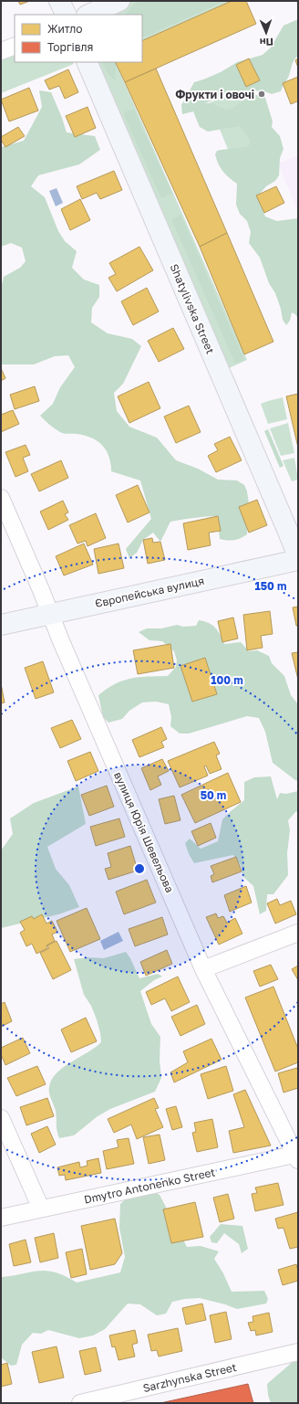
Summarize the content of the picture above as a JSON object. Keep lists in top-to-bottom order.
{
  "streets": {
    "street": [
      "Shatylivska Street",
      "Європейська вулиця",
      "вулиця Юрія Шевельова",
      "Dmytro Antonenko Street",
      "Sarzhynska Street"
    ]
  },
  "crossings": [
    ["Європейська вулиця", "вулиця Юрія Шевельова"],
    ["вулиця Юрія Шевельова", "Dmytro Antonenko Street"]
  ],
  "places": ["Фрукти і овочі"],
  "legend": ["Житло", "Торгівля"],
  "north": "bottom",
  "rings": ["150 m", "100 m", "50 m"]
}
